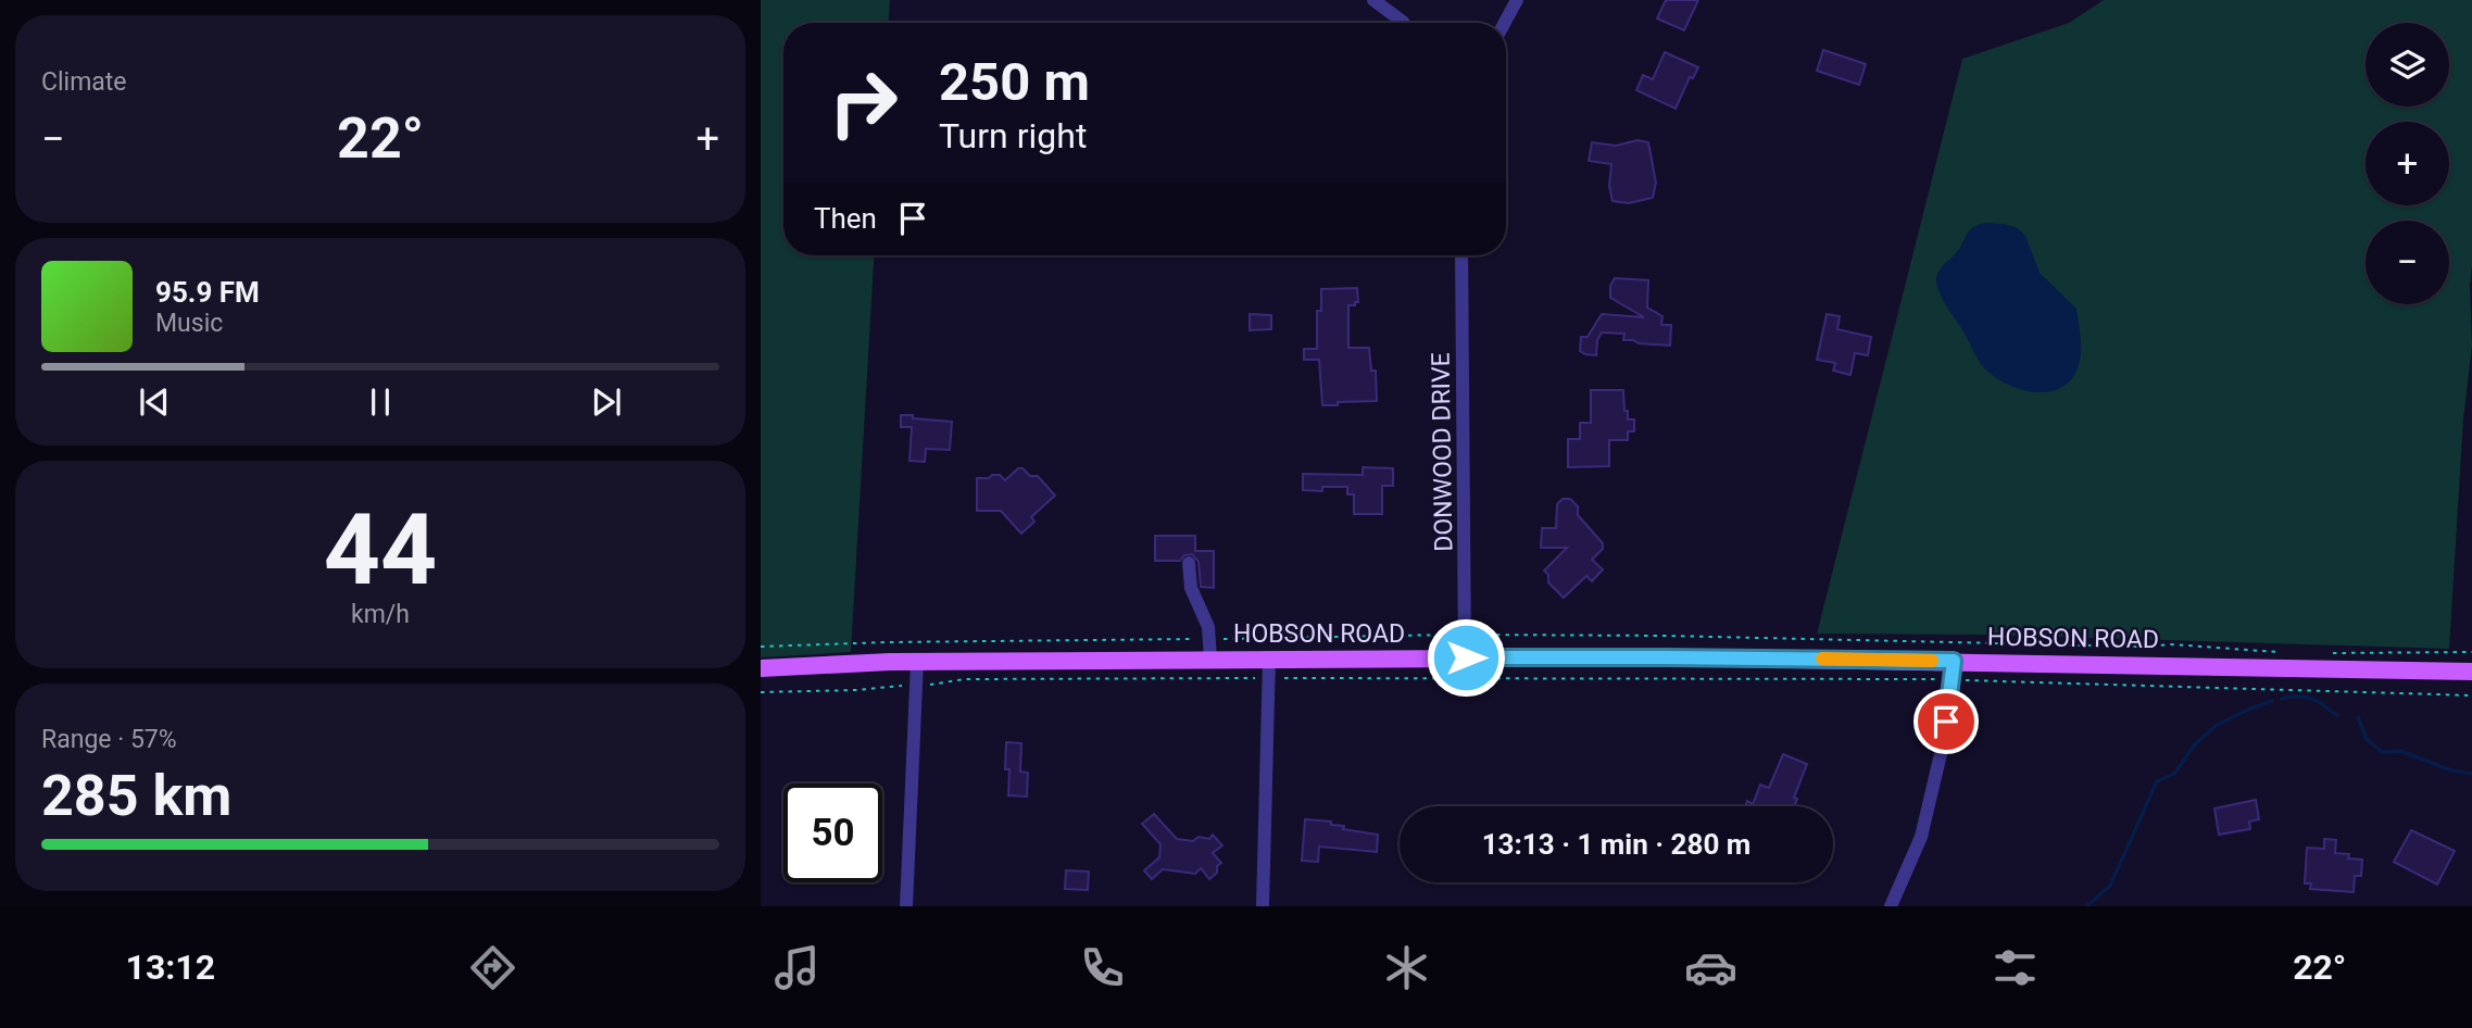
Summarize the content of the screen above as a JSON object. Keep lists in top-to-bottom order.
{
  "streets": {
    "main road": ["HOBSON ROAD"],
    "street": ["DONWOOD DRIVE"]
  },
  "crossings": [
    ["DONWOOD DRIVE", "HOBSON ROAD"]
  ],
  "page": {
    "tile": [
      "Climate",
      ["44", "km/h"],
      ["Range · 57%", "285 km"]
    ],
    "map_buttons": ["+", "−"],
    "turn": ["250 m", "Turn right"],
    "heat": ["−", "22°", "+"],
    "then": "Then",
    "song": ["95.9 FM", "Music"],
    "limit": "50",
    "trip": "13:13 · 1 min · 280 m",
    "tabs": ["13:12", "22°"]
  }
}
